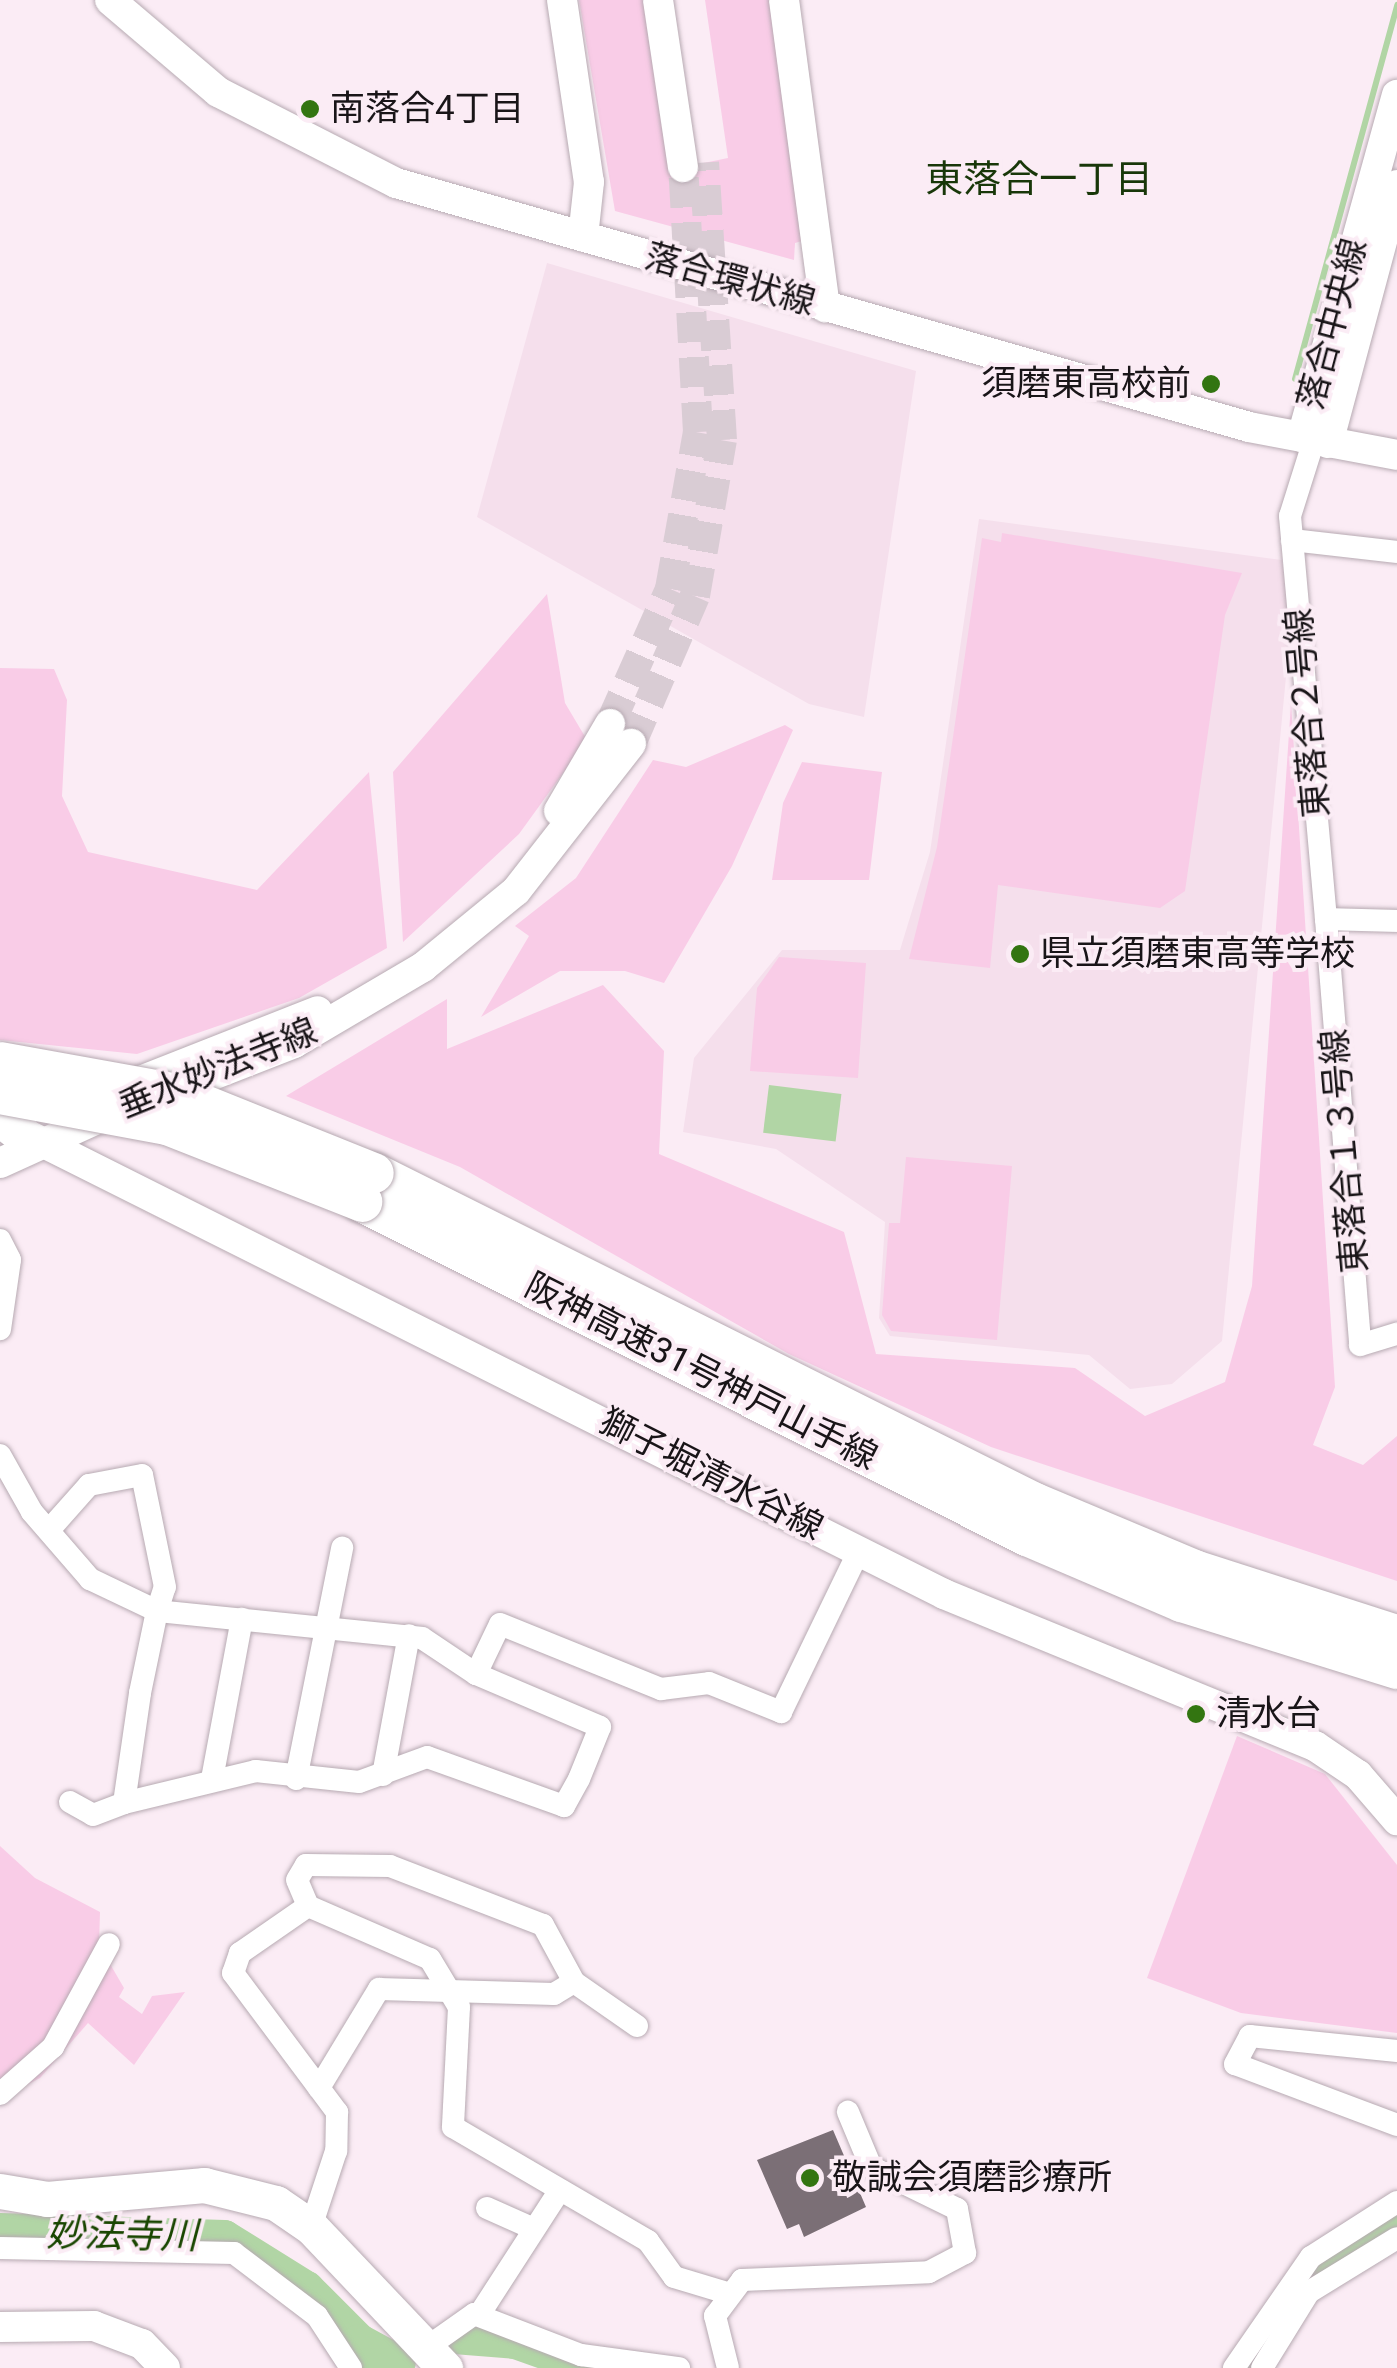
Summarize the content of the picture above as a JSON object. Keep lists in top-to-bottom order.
{
  "streets": {
    "highway": ["阪神高速31号神戸山手線"],
    "street": [
      "落合環状線",
      "落合中央線",
      "東落合２号線",
      "垂水妙法寺線",
      "東落合１３号線",
      "獅子堀清水谷線"
    ]
  },
  "crossings": [
    ["落合環状線", "落合中央線"],
    ["落合環状線", "東落合２号線"],
    ["落合中央線", "東落合２号線"],
    ["東落合２号線", "東落合１３号線"],
    ["垂水妙法寺線", "獅子堀清水谷線"]
  ],
  "districts": ["東落合一丁目"],
  "water": ["妙法寺川"],
  "places": [
    "南落合4丁目",
    "須磨東高校前",
    "県立須磨東高等学校",
    "清水台",
    "敬誠会須磨診療所"
  ]
}
